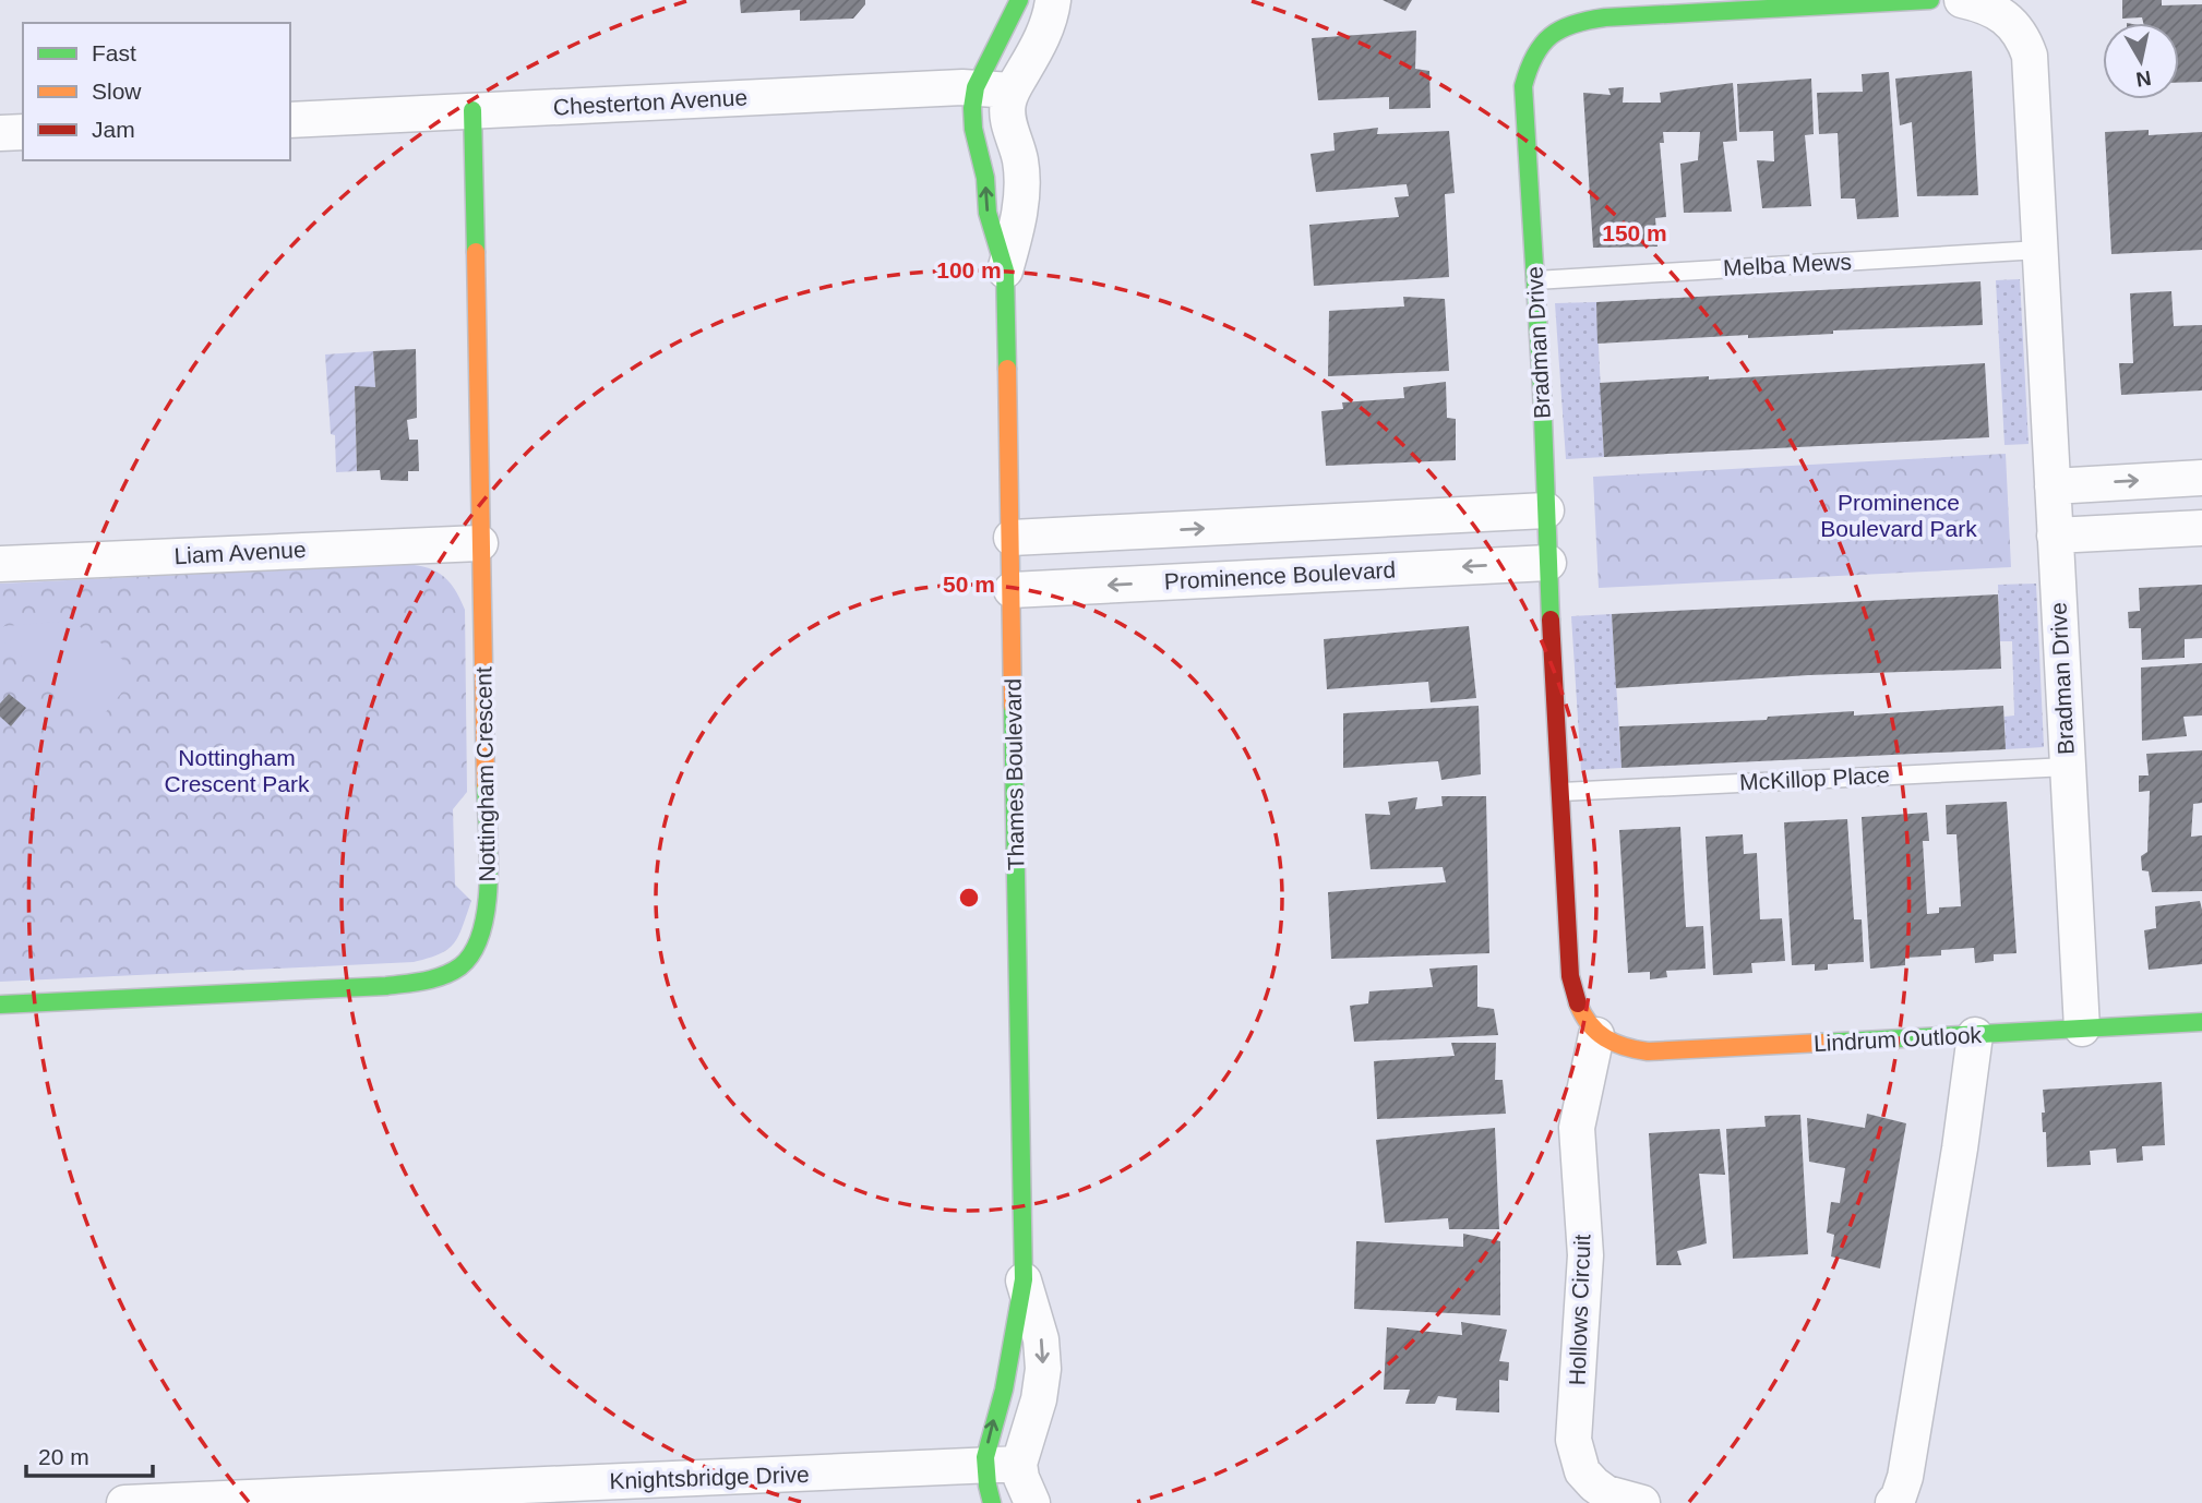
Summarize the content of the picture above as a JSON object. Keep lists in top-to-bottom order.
{
  "streets": {
    "street": [
      "Chesterton Avenue",
      "Bradman Drive",
      "Liam Avenue",
      "Prominence Boulevard",
      "Nottingham Crescent",
      "Thames Boulevard",
      "Lindrum Outlook",
      "Hollows Circuit",
      "Knightsbridge Drive"
    ],
    "lane": ["Melba Mews", "McKillop Place"]
  },
  "crossings": [
    ["Chesterton Avenue", "Nottingham Crescent"],
    ["Chesterton Avenue", "Thames Boulevard"],
    ["Melba Mews", "Bradman Drive"],
    ["Bradman Drive", "Prominence Boulevard"],
    ["Bradman Drive", "McKillop Place"],
    ["Bradman Drive", "Lindrum Outlook"],
    ["Bradman Drive", "Hollows Circuit"],
    ["Liam Avenue", "Nottingham Crescent"],
    ["Prominence Boulevard", "Thames Boulevard"],
    ["Thames Boulevard", "Knightsbridge Drive"],
    ["Lindrum Outlook", "Hollows Circuit"]
  ],
  "parks": ["Prominence Boulevard Park", "Nottingham Crescent Park"],
  "legend": ["Fast", "Slow", "Jam"],
  "scale_bar": "20 m",
  "north": "bottom",
  "rings": ["150 m", "100 m", "50 m"]
}
